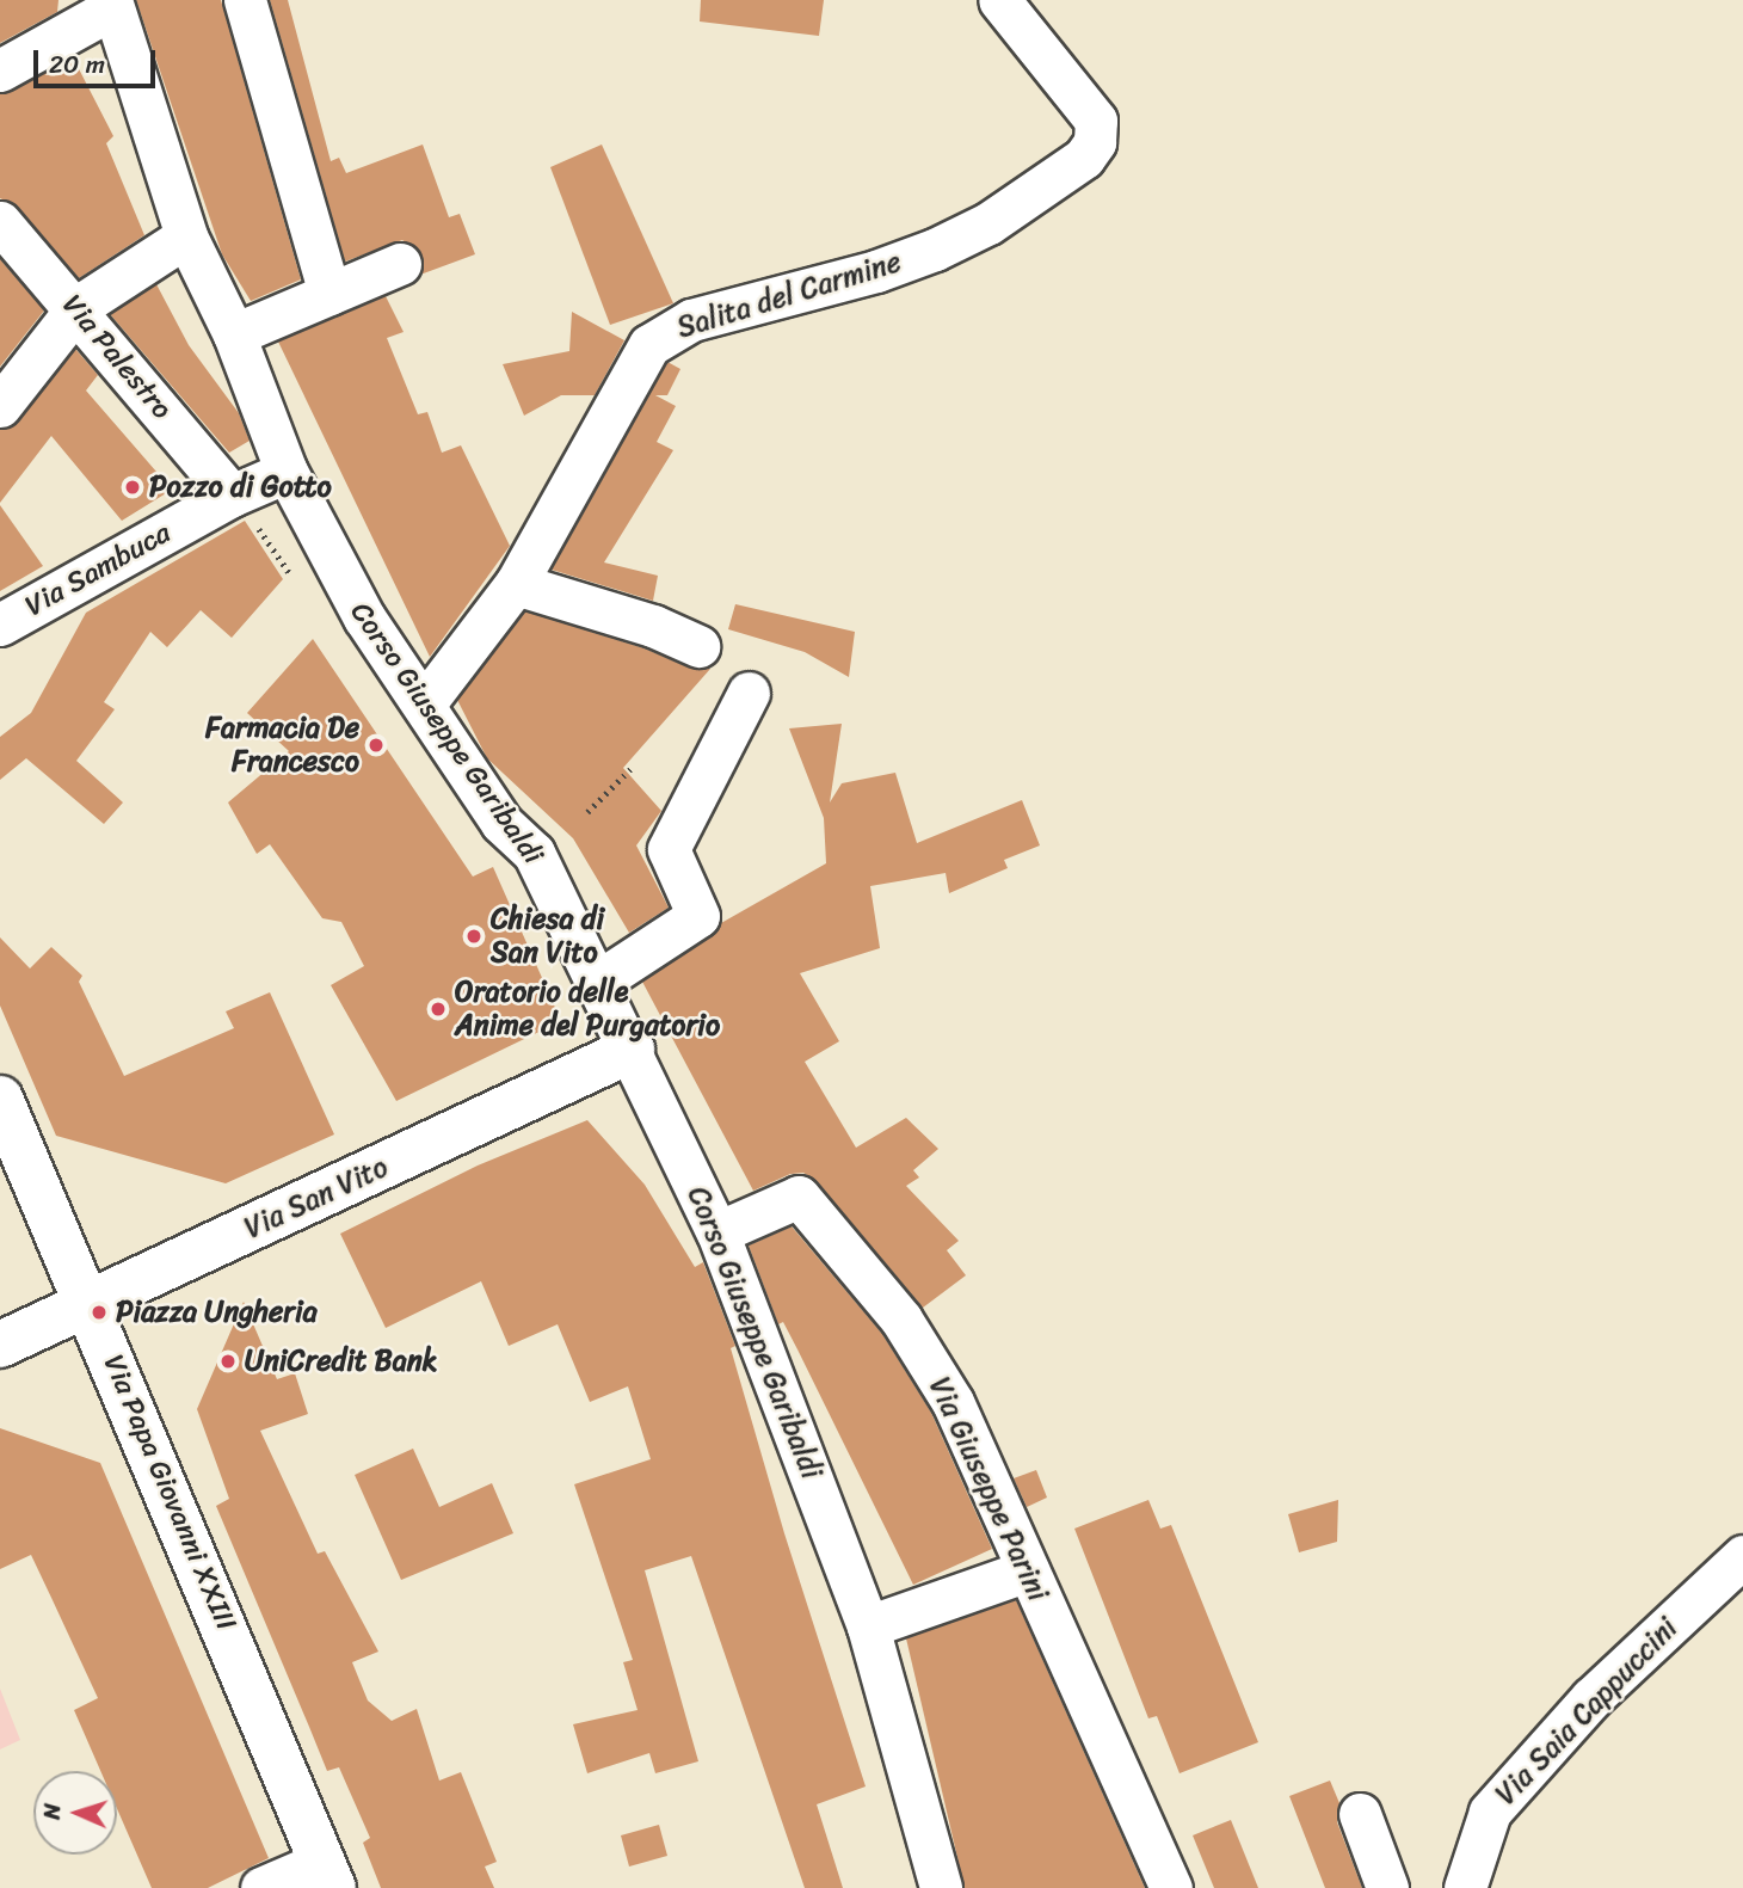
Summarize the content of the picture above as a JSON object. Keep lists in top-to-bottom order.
{
  "streets": {
    "main road": ["Via San Vito", "Via Papa Giovanni XXIII"],
    "street": [
      "Salita del Carmine",
      "Via Palestro",
      "Via Sambuca",
      "Corso Giuseppe Garibaldi",
      "Via Giuseppe Parini",
      "Via Saia Cappuccini"
    ]
  },
  "crossings": [
    ["Salita del Carmine", "Corso Giuseppe Garibaldi"],
    ["Via Palestro", "Via Sambuca"],
    ["Via Sambuca", "Corso Giuseppe Garibaldi"],
    ["Corso Giuseppe Garibaldi", "Via San Vito"],
    ["Corso Giuseppe Garibaldi", "Via Giuseppe Parini"],
    ["Via San Vito", "Via Papa Giovanni XXIII"]
  ],
  "places": [
    "Pozzo di Gotto",
    "Farmacia De Francesco",
    "Chiesa di San Vito",
    "Oratorio delle Anime del Purgatorio",
    "Piazza Ungheria",
    "UniCredit Bank"
  ],
  "scale_bar": "20 m",
  "north": "left"
}
